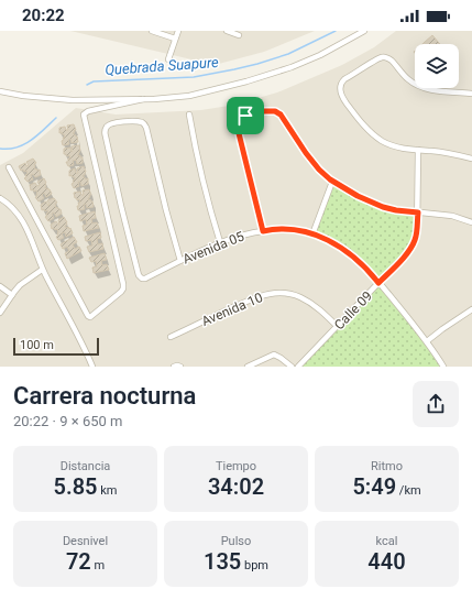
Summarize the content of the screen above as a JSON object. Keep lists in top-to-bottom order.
{
  "streets": {
    "street": ["Avenida 05", "Avenida 10", "Calle 09"]
  },
  "crossings": [
    ["Avenida 05", "Calle 09"],
    ["Avenida 10", "Calle 09"]
  ],
  "water": ["Quebrada Suapure"],
  "scale_bar": "100 m",
  "page": {
    "status": "20:22",
    "scale": "100 m",
    "heading": ["Carrera nocturna", "20:22 · 9 × 650 m"],
    "stats": [
      ["Distancia", "5.85 km"],
      ["Tiempo", "34:02"],
      ["Ritmo", "5:49 /km"],
      ["Desnivel", "72 m"],
      ["Pulso", "135 bpm"],
      ["kcal", "440"]
    ]
  }
}
